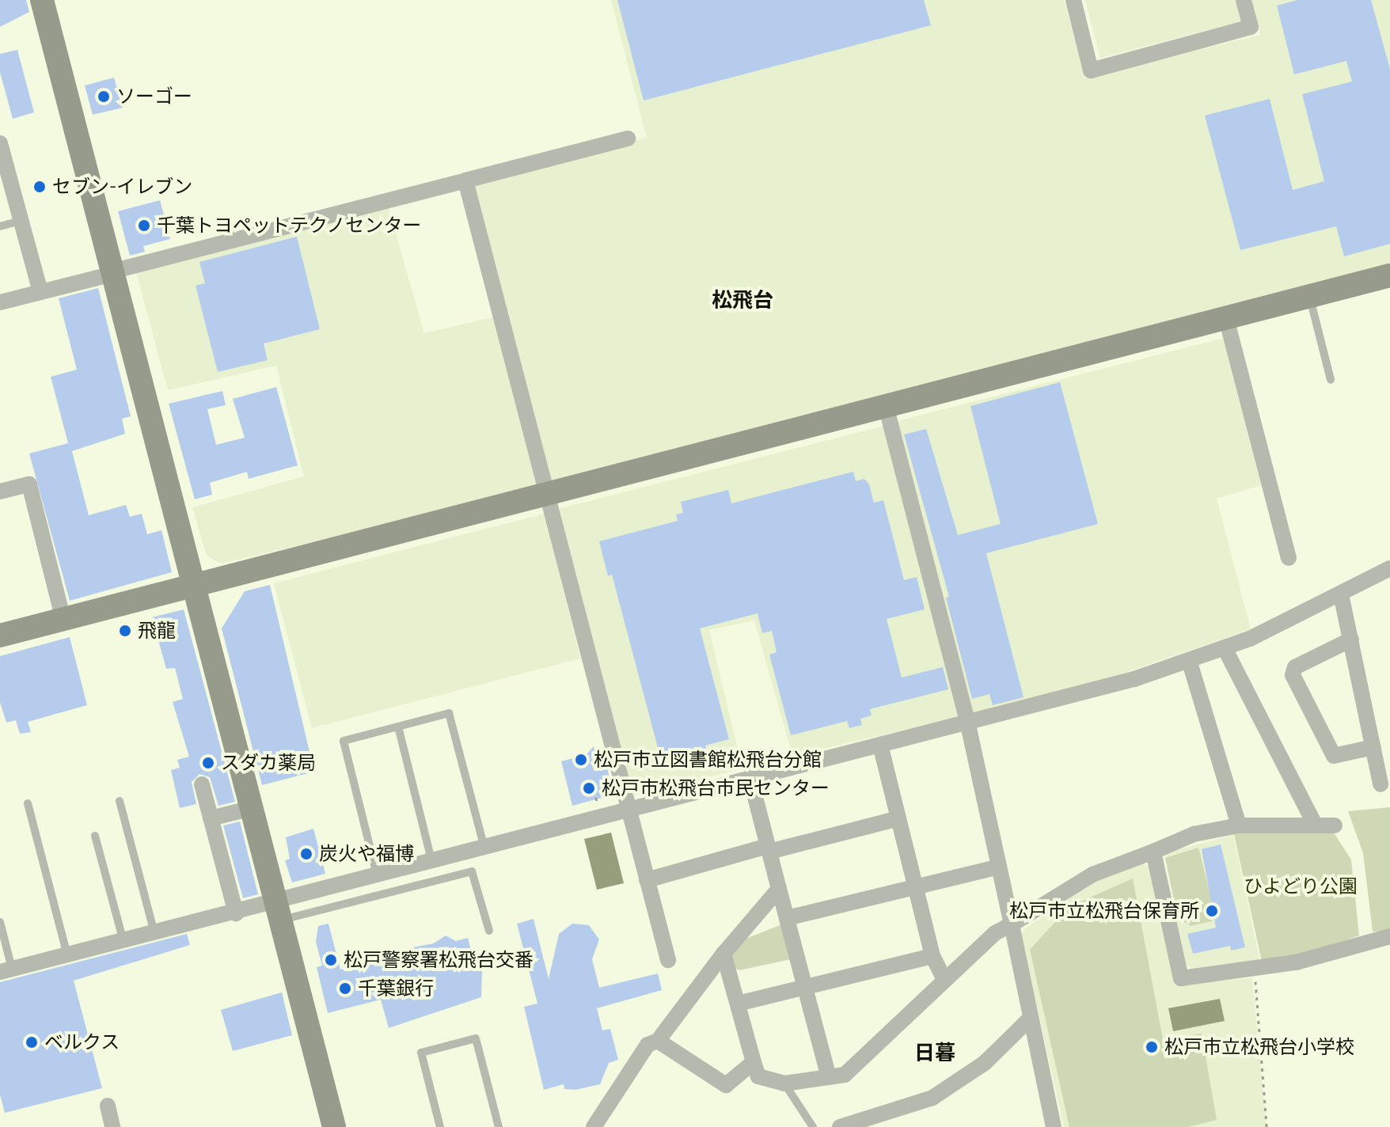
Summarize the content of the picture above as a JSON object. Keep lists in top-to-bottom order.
{
  "districts": ["松飛台", "日暮"],
  "parks": ["ひよどり公園"],
  "places": [
    "ソーゴー",
    "セブン-イレブン",
    "千葉トヨペットテクノセンター",
    "飛龍",
    "松戸市立図書館松飛台分館",
    "スダカ薬局",
    "松戸市松飛台市民センター",
    "炭火や福博",
    "松戸市立松飛台保育所",
    "松戸警察署松飛台交番",
    "千葉銀行",
    "ベルクス",
    "松戸市立松飛台小学校"
  ]
}
